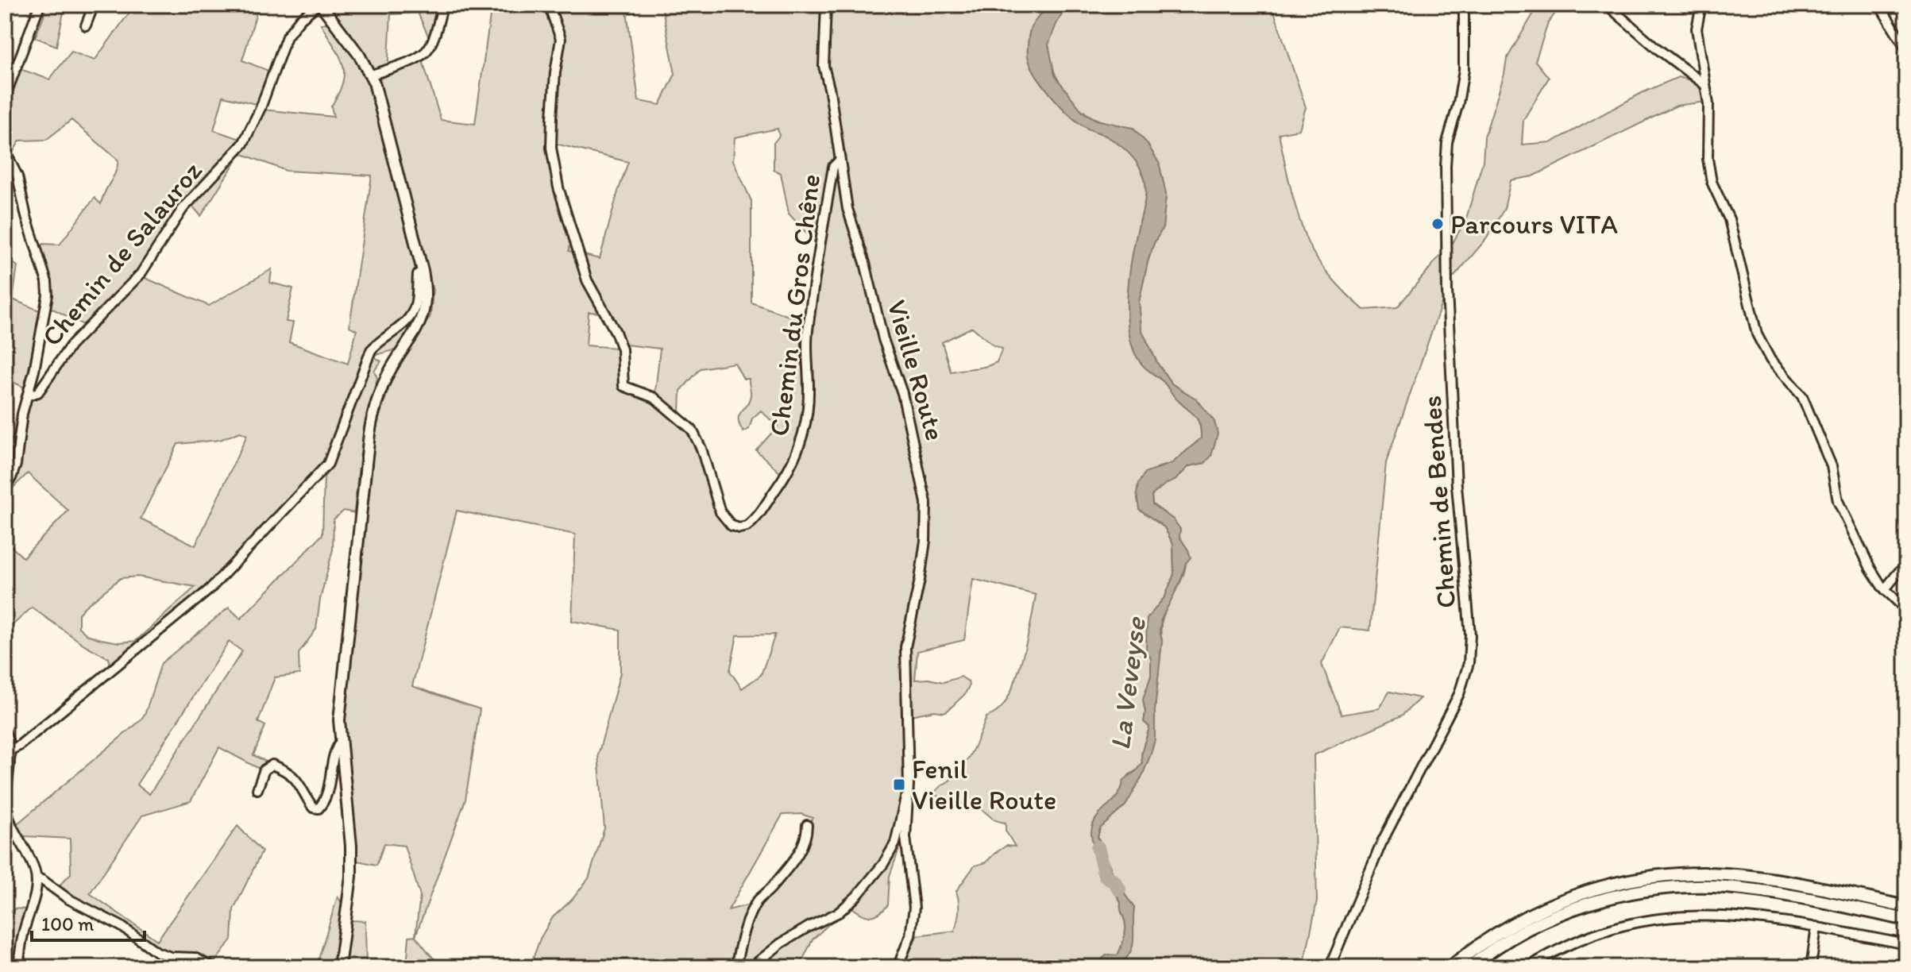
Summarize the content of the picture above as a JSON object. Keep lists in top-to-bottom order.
{
  "streets": {
    "street": [
      "Chemin de Salauroz",
      "Chemin du Gros Chêne",
      "Vieille Route",
      "Chemin de Bendes"
    ]
  },
  "crossings": [
    ["Chemin du Gros Chêne", "Vieille Route"]
  ],
  "water": ["La Veveyse"],
  "places": {
    "other": ["Parcours VITA"],
    "transit": ["Fenil Vieille Route"]
  },
  "scale_bar": "100 m"
}
